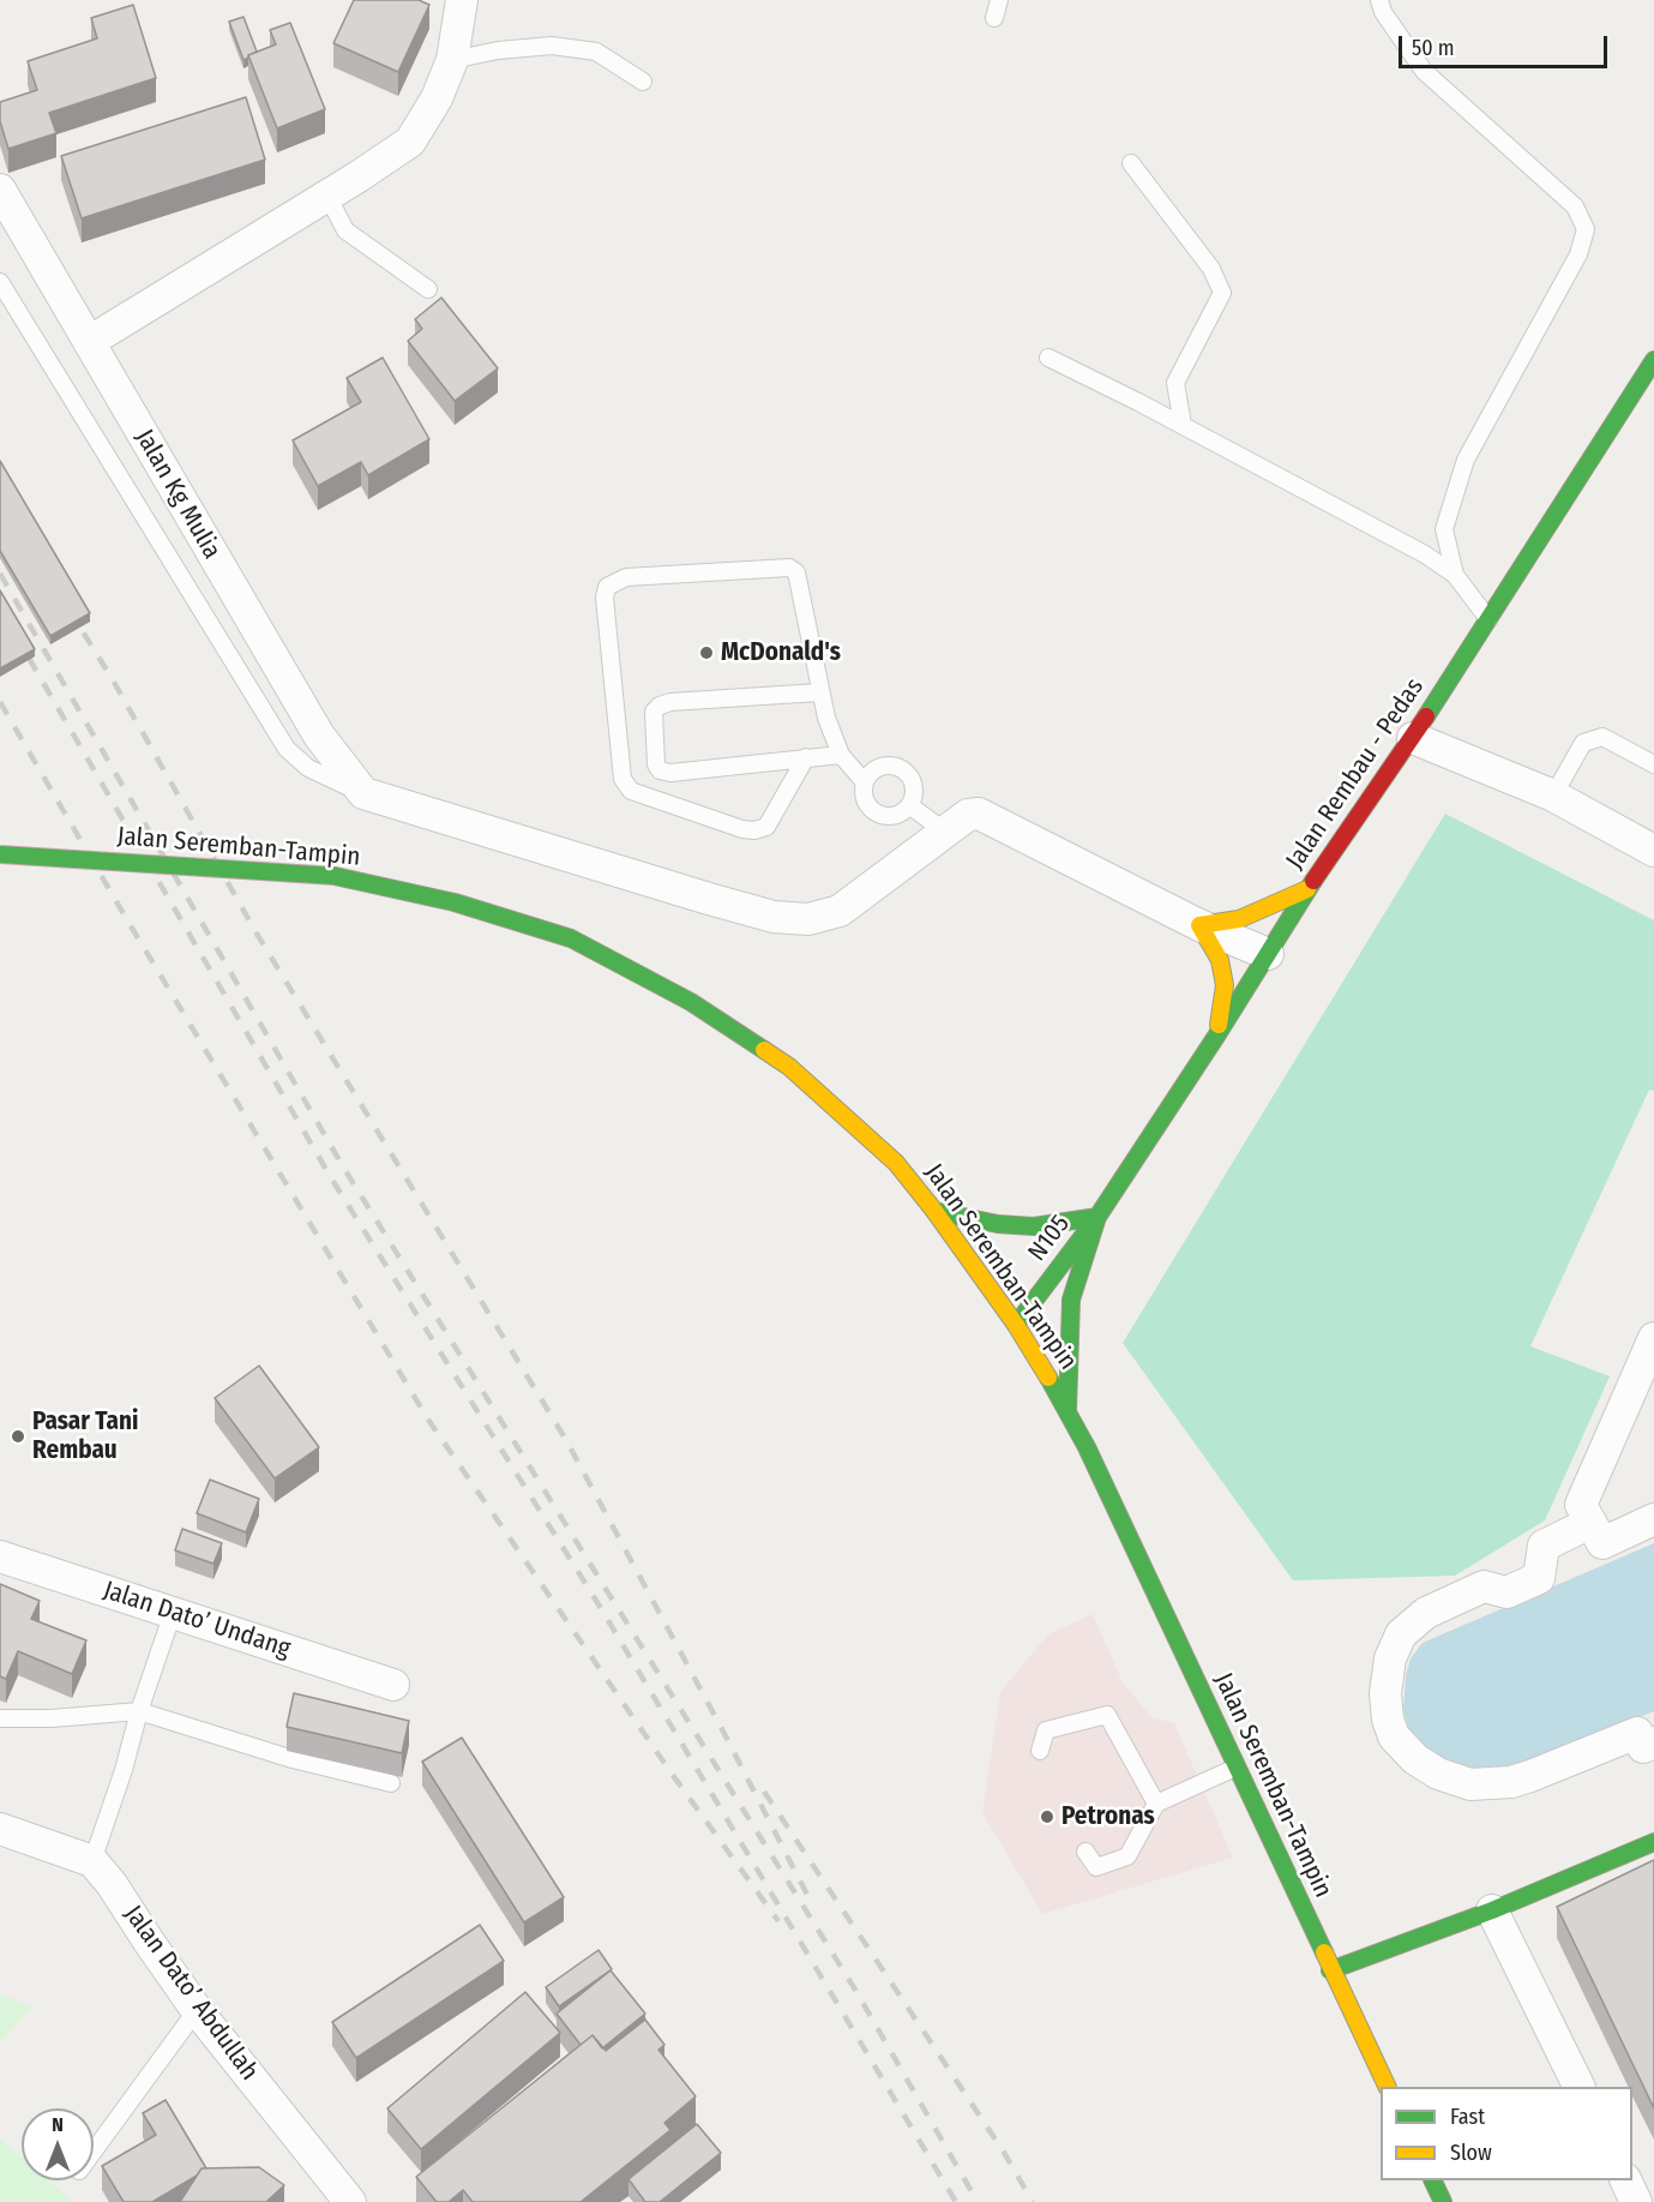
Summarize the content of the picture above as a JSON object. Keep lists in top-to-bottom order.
{
  "streets": {
    "main road": ["Jalan Rembau - Pedas", "Jalan Seremban-Tampin", "N105"],
    "street": ["Jalan Kg Mulia", "Jalan Dato’ Undang", "Jalan Dato’ Abdullah"]
  },
  "crossings": [
    ["Jalan Rembau - Pedas", "N105"],
    ["Jalan Seremban-Tampin", "N105"]
  ],
  "places": ["McDonald's", "Pasar Tani Rembau", "Petronas"],
  "legend": ["Fast", "Slow"],
  "scale_bar": "50 m",
  "north": "top"
}
